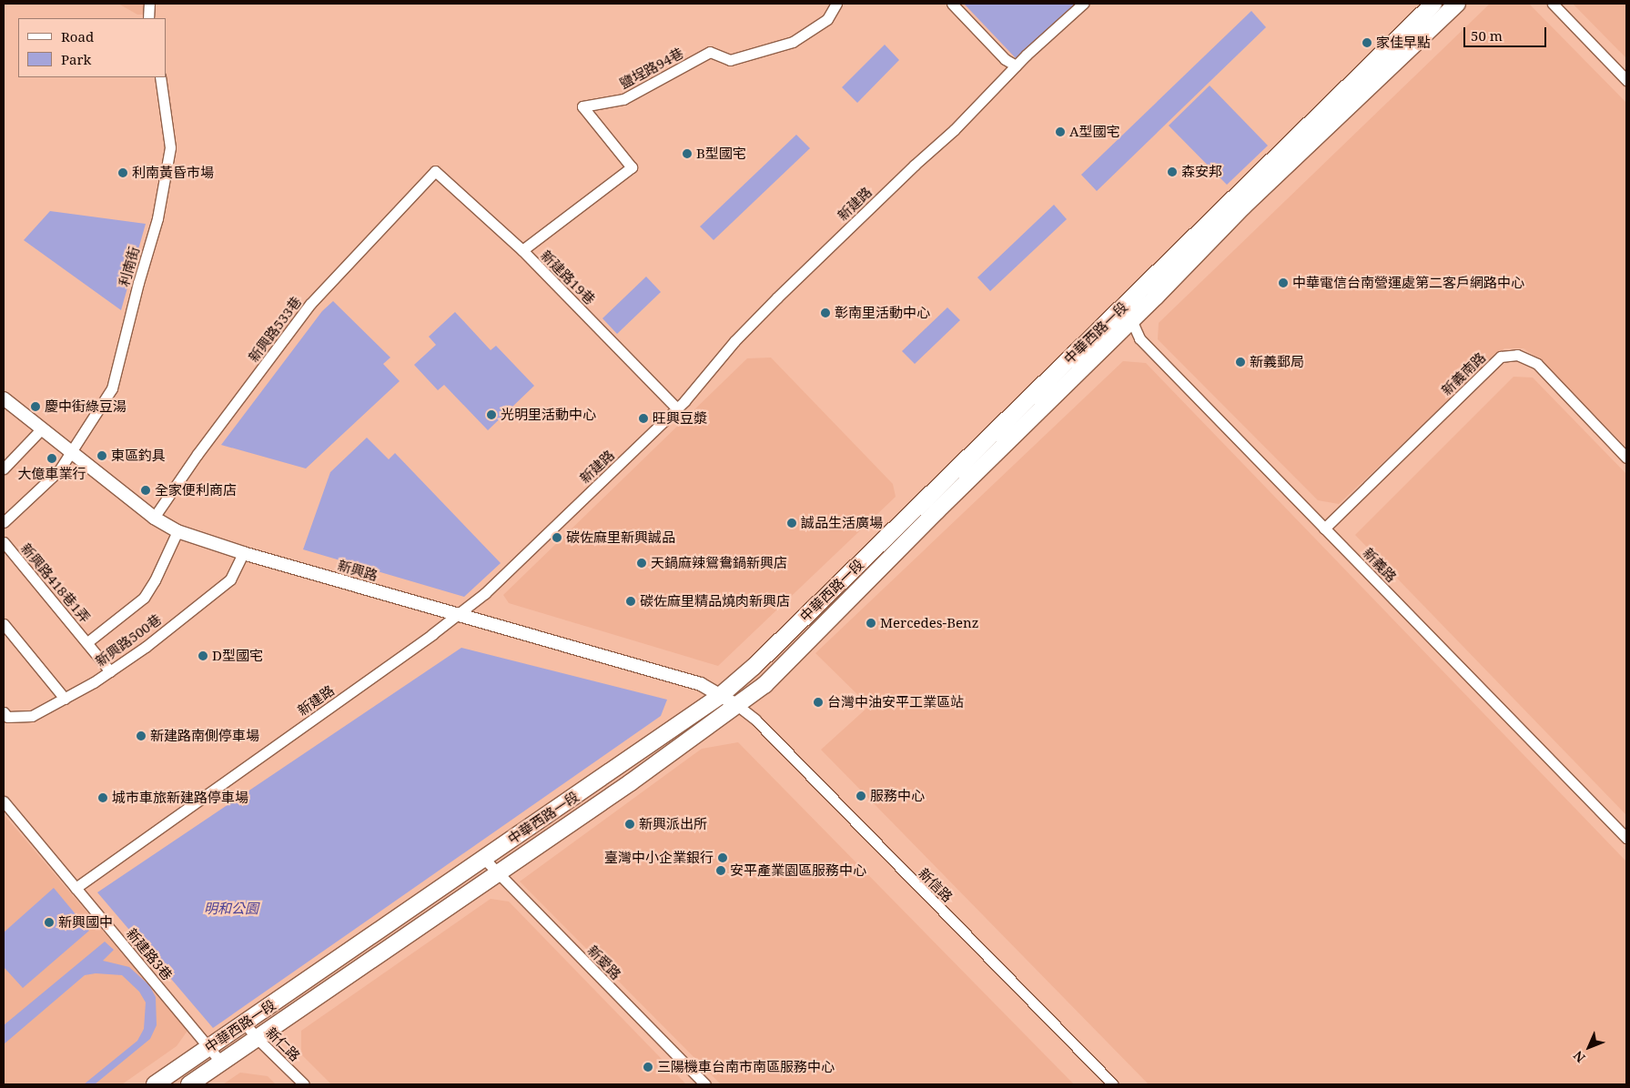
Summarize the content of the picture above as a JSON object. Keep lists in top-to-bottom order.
{
  "streets": {
    "main road": ["中華西路一段"],
    "street": [
      "鹽埕路94巷",
      "新建路",
      "利南街",
      "新建路19巷",
      "新興路533巷",
      "新義南路",
      "新義路",
      "新興路",
      "新興路418巷1弄",
      "新興路500巷",
      "新信路",
      "新建路3巷",
      "新愛路",
      "新仁路"
    ]
  },
  "crossings": [
    ["鹽埕路94巷", "新建路19巷"],
    ["新建路", "新建路19巷"],
    ["新建路", "新興路"],
    ["新建路", "新建路3巷"],
    ["利南街", "新興路"],
    ["新建路19巷", "新興路533巷"],
    ["新興路533巷", "新興路"],
    ["中華西路一段", "新義路"],
    ["中華西路一段", "新興路"],
    ["中華西路一段", "新信路"],
    ["中華西路一段", "新建路3巷"],
    ["中華西路一段", "新愛路"],
    ["中華西路一段", "新仁路"],
    ["新義南路", "新義路"],
    ["新興路", "新興路418巷1弄"],
    ["新興路", "新興路500巷"],
    ["新興路", "新信路"],
    ["新興路418巷1弄", "新興路500巷"]
  ],
  "parks": ["明和公園"],
  "places": [
    "家佳早點",
    "A型國宅",
    "B型國宅",
    "森安邦",
    "利南黃昏市場",
    "中華電信台南營運處第二客戶網路中心",
    "彰南里活動中心",
    "新義郵局",
    "慶中街綠豆湯",
    "光明里活動中心",
    "旺興豆漿",
    "東區釣具",
    "大億車業行",
    "全家便利商店",
    "誠品生活廣場",
    "碳佐麻里新興誠品",
    "天鍋麻辣鴛鴦鍋新興店",
    "碳佐麻里精品燒肉新興店",
    "Mercedes-Benz",
    "D型國宅",
    "台灣中油安平工業區站",
    "新建路南側停車場",
    "服務中心",
    "城市車旅新建路停車場",
    "新興派出所",
    "臺灣中小企業銀行",
    "安平產業園區服務中心",
    "新興國中",
    "三陽機車台南市南區服務中心"
  ],
  "legend": ["Road", "Park"],
  "scale_bar": "50 m",
  "north": "bottom left"
}
